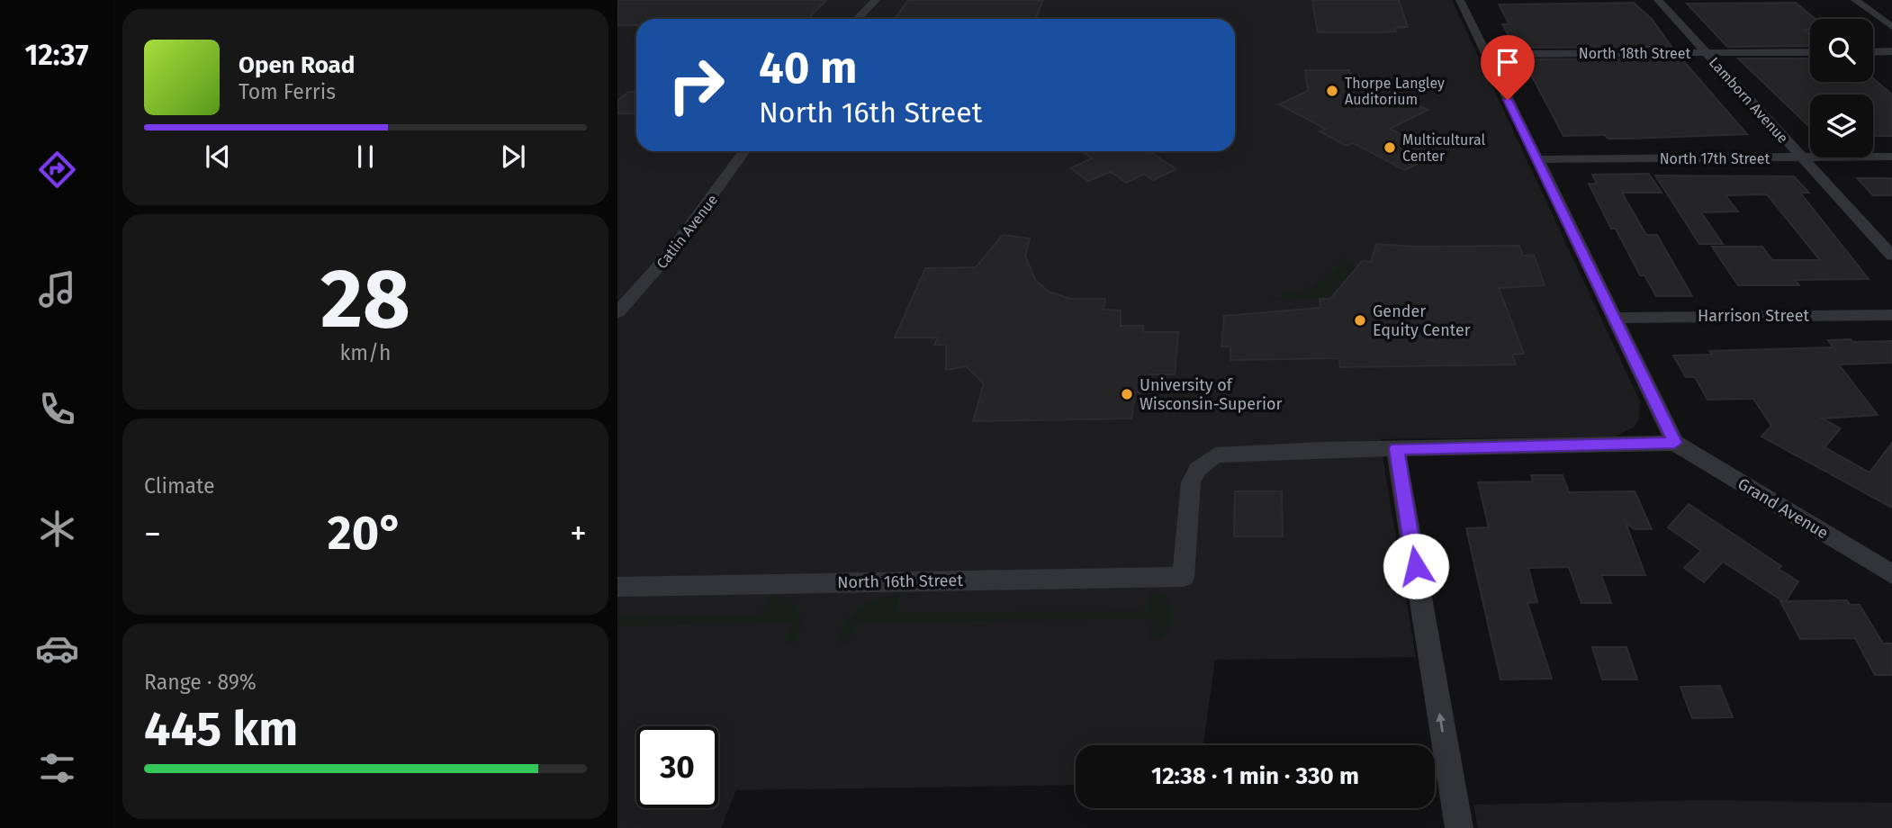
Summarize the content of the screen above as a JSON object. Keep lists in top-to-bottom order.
{
  "streets": {
    "street": [
      "North 18th Street",
      "Lamborn Avenue",
      "North 17th Street",
      "Catlin Avenue",
      "Harrison Street",
      "Grand Avenue",
      "North 16th Street"
    ]
  },
  "crossings": [
    ["North 18th Street", "Lamborn Avenue"],
    ["Lamborn Avenue", "North 17th Street"]
  ],
  "places": [
    "Thorpe Langley Auditorium",
    "Multicultural Center",
    "Gender Equity Center",
    "University of Wisconsin-Superior"
  ],
  "page": {
    "tabs": "12:37",
    "turn": ["40 m", "North 16th Street"],
    "song": ["Open Road", "Tom Ferris"],
    "tile": [
      ["28", "km/h"],
      "Climate",
      ["Range · 89%", "445 km"]
    ],
    "heat": ["−", "20°", "+"],
    "limit": "30",
    "trip": "12:38 · 1 min · 330 m"
  }
}
